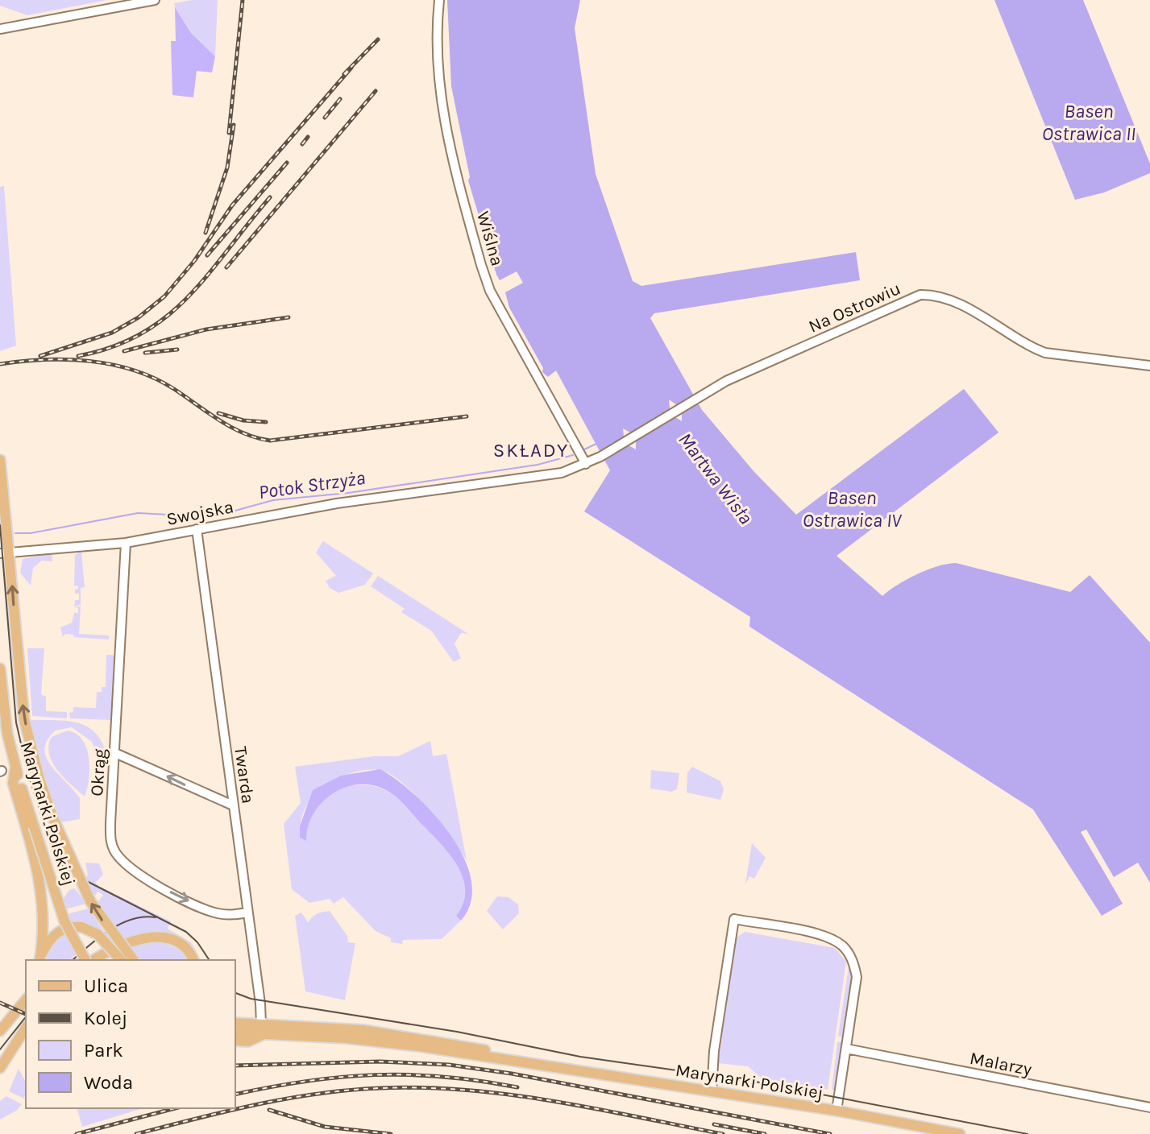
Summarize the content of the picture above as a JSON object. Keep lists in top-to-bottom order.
{
  "streets": {
    "main road": ["Marynarki Polskiej"],
    "street": [
      "Wiślna",
      "Na Ostrowiu",
      "Swojska",
      "Okrąg",
      "Twarda",
      "Malarzy"
    ]
  },
  "crossings": [
    ["Wiślna", "Na Ostrowiu"],
    ["Wiślna", "Swojska"],
    ["Na Ostrowiu", "Swojska"],
    ["Swojska", "Okrąg"],
    ["Swojska", "Twarda"],
    ["Swojska", "Marynarki Polskiej"],
    ["Okrąg", "Twarda"],
    ["Twarda", "Marynarki Polskiej"]
  ],
  "one_way": ["Okrąg"],
  "districts": ["SKŁADY"],
  "water": [
    "Basen Ostrawica II",
    "Martwa Wisła",
    "Potok Strzyża",
    "Basen Ostrawica IV"
  ],
  "legend": [
    "Ulica",
    "Kolej",
    "Park",
    "Woda"
  ]
}
